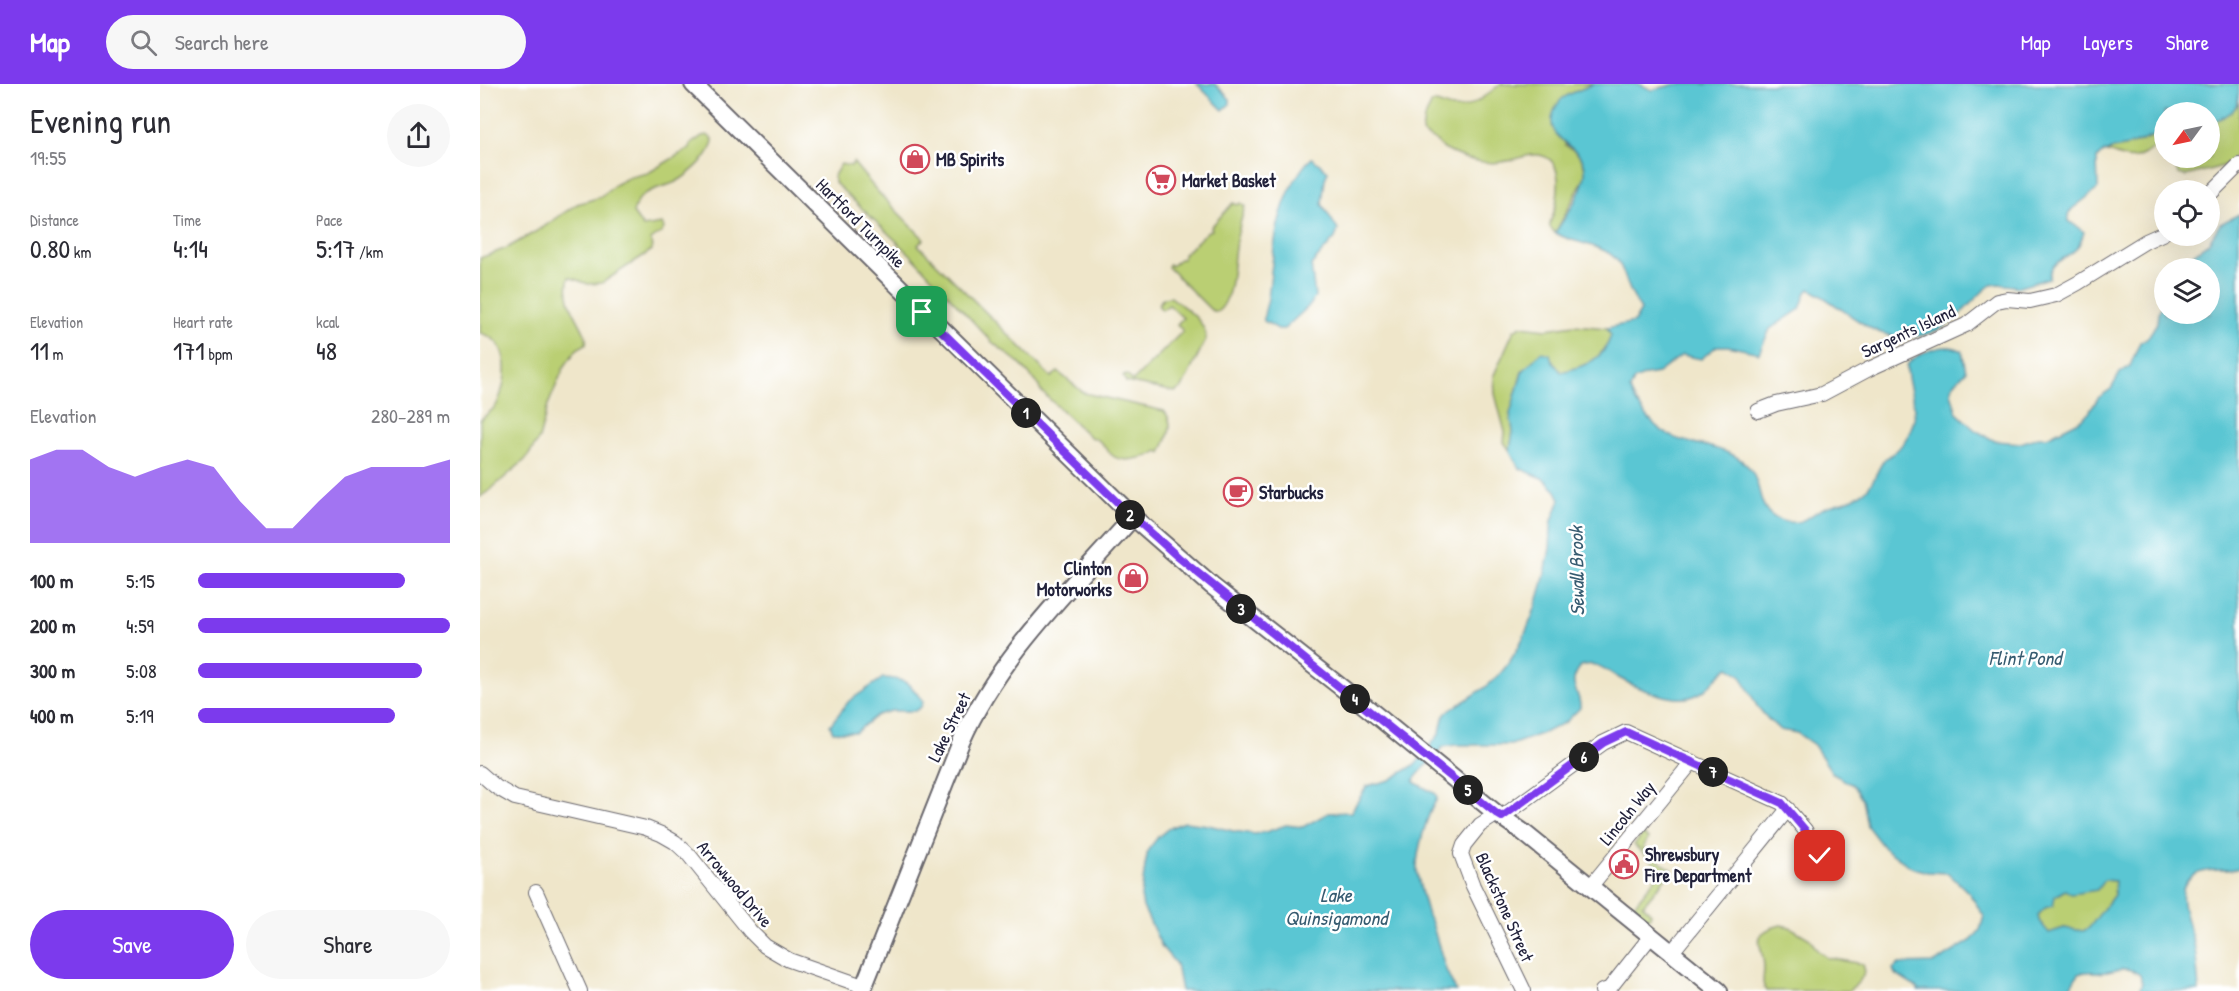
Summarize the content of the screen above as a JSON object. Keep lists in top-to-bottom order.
{
  "streets": {
    "main road": ["Hartford Turnpike", "Lake Street"],
    "street": [
      "Sargents Island",
      "Lincoln Way",
      "Arrowwood Drive",
      "Blackstone Street"
    ]
  },
  "crossings": [
    ["Hartford Turnpike", "Lake Street"],
    ["Hartford Turnpike", "Lincoln Way"],
    ["Hartford Turnpike", "Blackstone Street"],
    ["Lake Street", "Arrowwood Drive"]
  ],
  "water": ["Sewall Brook", "Flint Pond", "Lake Quinsigamond"],
  "places": {
    "shop": ["MB Spirits", "Clinton Motorworks"],
    "supermarket": ["Market Basket"],
    "cafe": ["Starbucks"],
    "public building": ["Shrewsbury Fire Department"]
  },
  "north": "bottom left",
  "page": {
    "header": "Map",
    "search": "Search here",
    "nav": ["Map", "Layers", "Share"],
    "heading": ["Evening run", "19:55"],
    "stats": [
      ["Distance", "0.80 km"],
      ["Time", "4:14"],
      ["Pace", "5:17 /km"],
      ["Elevation", "11 m"],
      ["Heart rate", "171 bpm"],
      ["kcal", "48"]
    ],
    "chart": ["Elevation", "280–289 m"],
    "pins": [
      "1",
      "2",
      "3",
      "4",
      "6",
      "7",
      "5"
    ],
    "list": [
      {
        "name": "100 m",
        "note": "5:15"
      },
      {
        "name": "200 m",
        "note": "4:59"
      },
      {
        "name": "300 m",
        "note": "5:08"
      },
      {
        "name": "400 m",
        "note": "5:19"
      }
    ],
    "buttons": ["Save", "Share"]
  }
}
